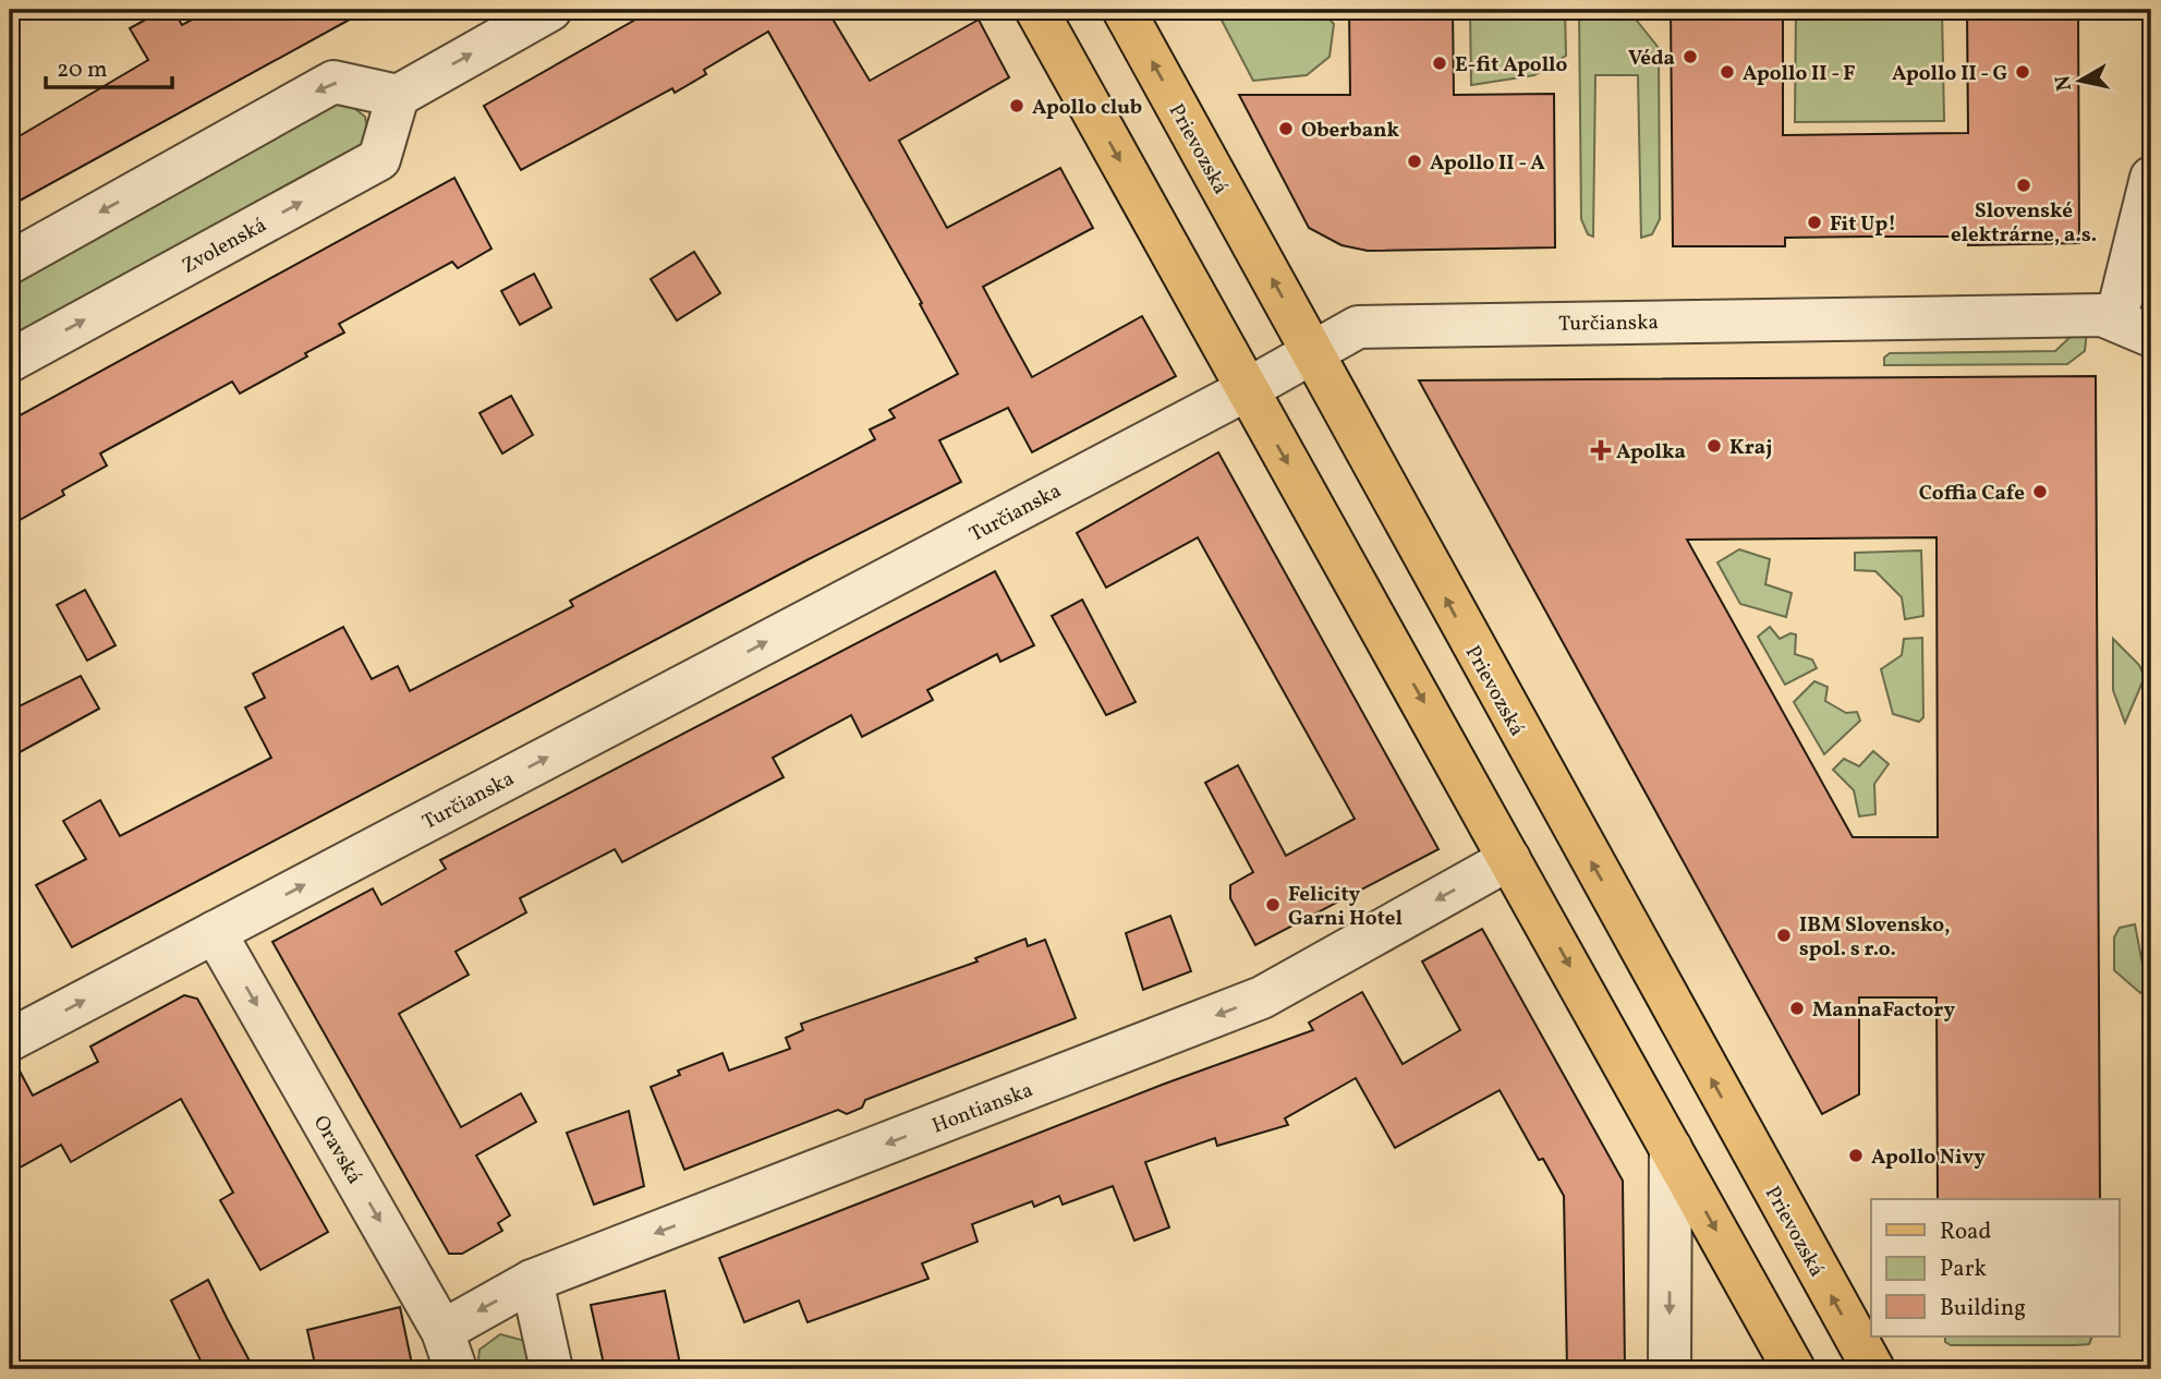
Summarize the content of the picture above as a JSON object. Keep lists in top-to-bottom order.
{
  "streets": {
    "main road": ["Prievozská"],
    "street": [
      "Zvolenská",
      "Turčianska",
      "Hontianska",
      "Oravská"
    ]
  },
  "crossings": [
    ["Prievozská", "Turčianska"],
    ["Turčianska", "Oravská"],
    ["Hontianska", "Oravská"]
  ],
  "one_way": ["Turčianska", "Hontianska", "Oravská"],
  "places": {
    "other": [
      "Véda",
      "E-fit Apollo",
      "Apollo II - F",
      "Apollo II - G",
      "Apollo club",
      "Oberbank",
      "Apollo II - A",
      "Slovenské elektrárne, a.s.",
      "Fit Up!",
      "Kraj",
      "Coffia Cafe",
      "Felicity Garni Hotel",
      "IBM Slovensko, spol. s r.o.",
      "MannaFactory",
      "Apollo Nivy"
    ],
    "health": ["Apolka"]
  },
  "legend": ["Road", "Park", "Building"],
  "scale_bar": "20 m",
  "north": "left"
}
